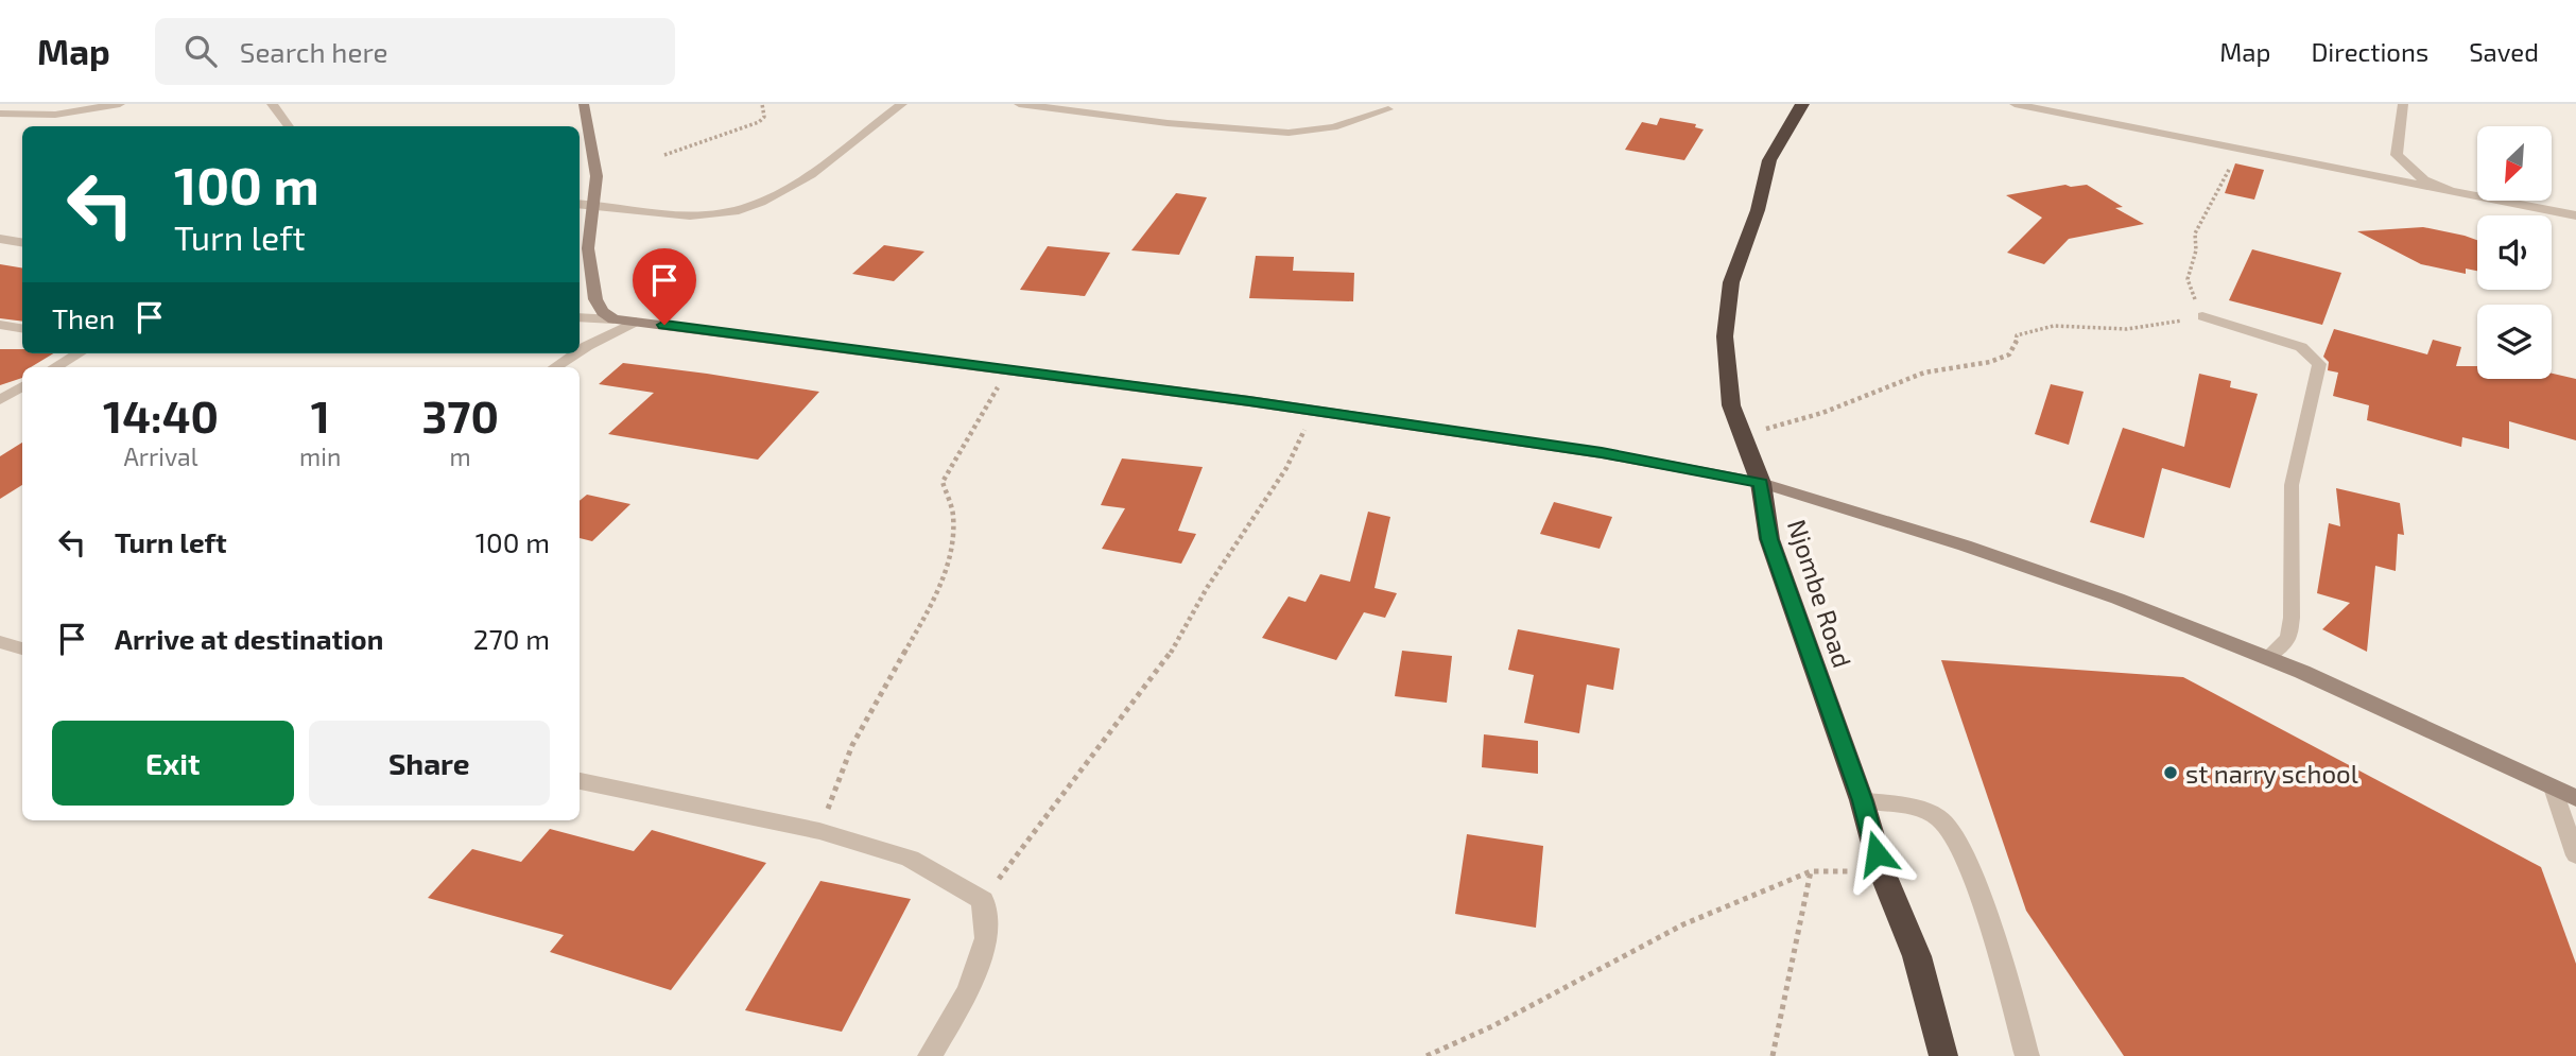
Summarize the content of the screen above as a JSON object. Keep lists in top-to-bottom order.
{
  "streets": {
    "highway": ["Njombe Road"]
  },
  "places": ["st narry school"],
  "north": "bottom left",
  "page": {
    "header": "Map",
    "search": "Search here",
    "nav": ["Map", "Directions", "Saved"],
    "turn": ["100 m", "Turn left"],
    "then": "Then",
    "eta": [
      "14:40",
      "Arrival",
      "1",
      "min",
      "370",
      "m"
    ],
    "list": [
      {
        "name": "Turn left",
        "value": "100 m"
      },
      {
        "name": "Arrive at destination",
        "value": "270 m"
      }
    ],
    "buttons": ["Exit", "Share"]
  }
}
